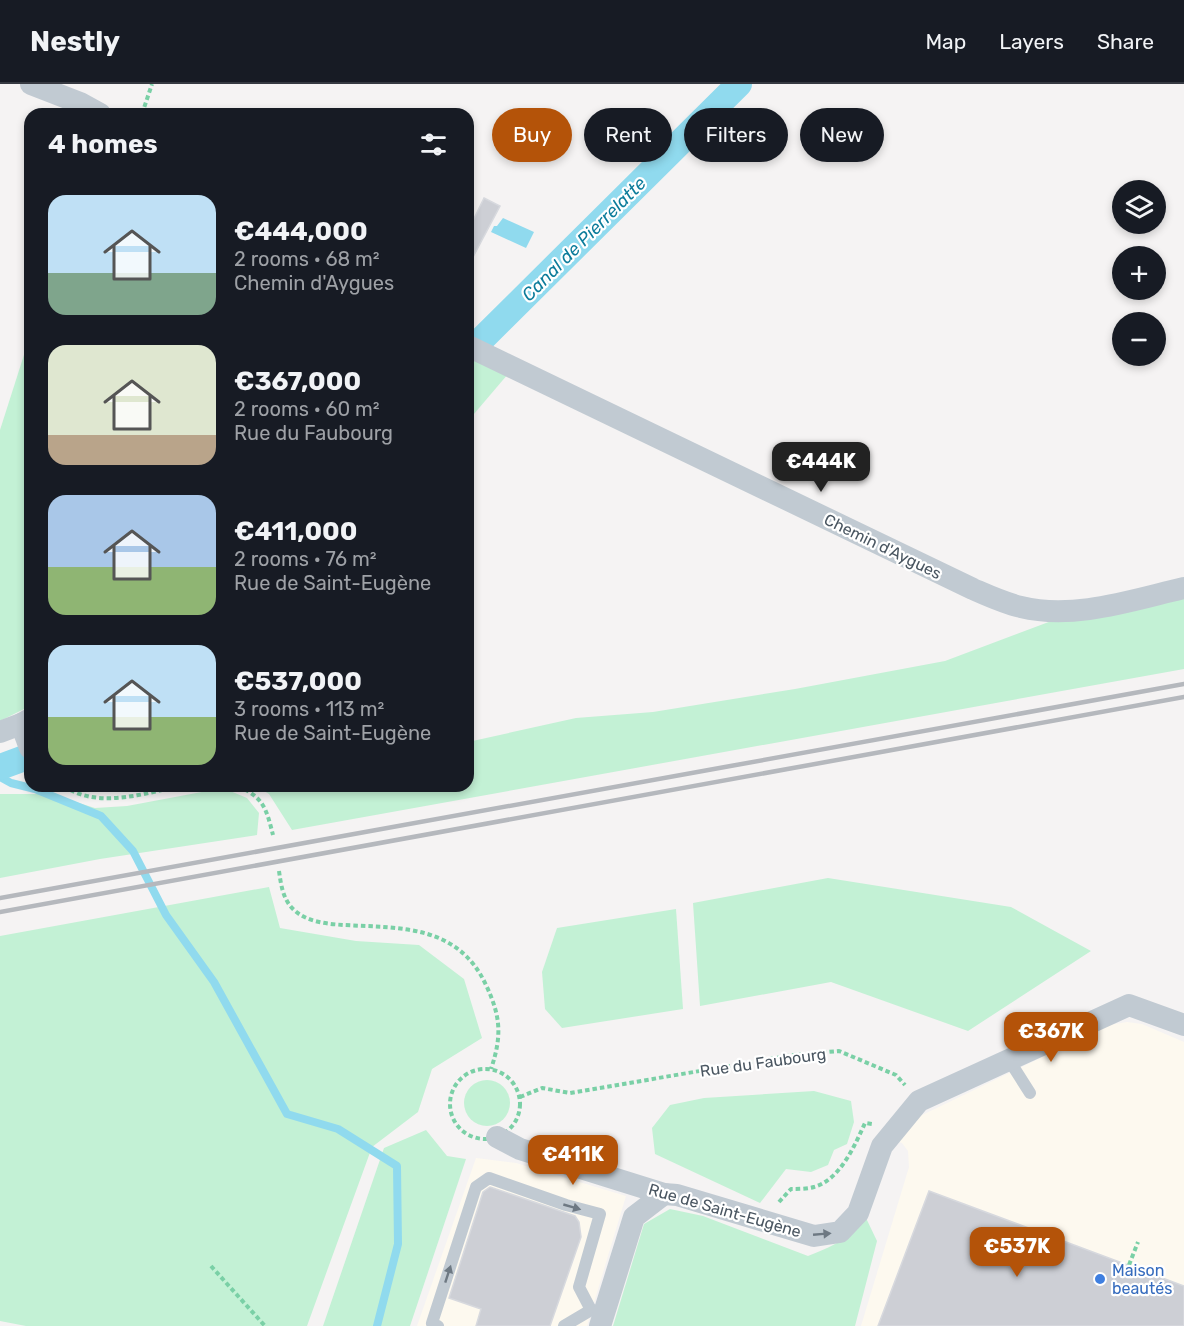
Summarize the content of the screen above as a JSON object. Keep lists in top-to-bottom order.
{
  "streets": {
    "street": ["Chemin d'Aygues", "Rue de Saint-Eugène"],
    "path": ["Rue du Faubourg"]
  },
  "crossings": [
    ["Rue du Faubourg", "Rue de Saint-Eugène"]
  ],
  "water": ["Canal de Pierrelatte"],
  "places": ["Maison beautés"],
  "page": {
    "header": "Nestly",
    "nav": ["Map", "Layers", "Share"],
    "chip": [
      "Buy",
      "Rent",
      "Filters",
      "New"
    ],
    "heading": "4 homes",
    "map_buttons": ["+", "−"],
    "list": [
      {
        "name": "€444,000",
        "note": "2 rooms · 68 m² · Chemin d'Aygues"
      },
      {
        "name": "€367,000",
        "note": "2 rooms · 60 m² · Rue du Faubourg"
      },
      {
        "name": "€411,000",
        "note": "2 rooms · 76 m² · Rue de Saint-Eugène"
      },
      {
        "name": "€537,000",
        "note": "3 rooms · 113 m² · Rue de Saint-Eugène"
      }
    ],
    "price": [
      "€444K",
      "€367K",
      "€411K",
      "€537K"
    ]
  }
}
